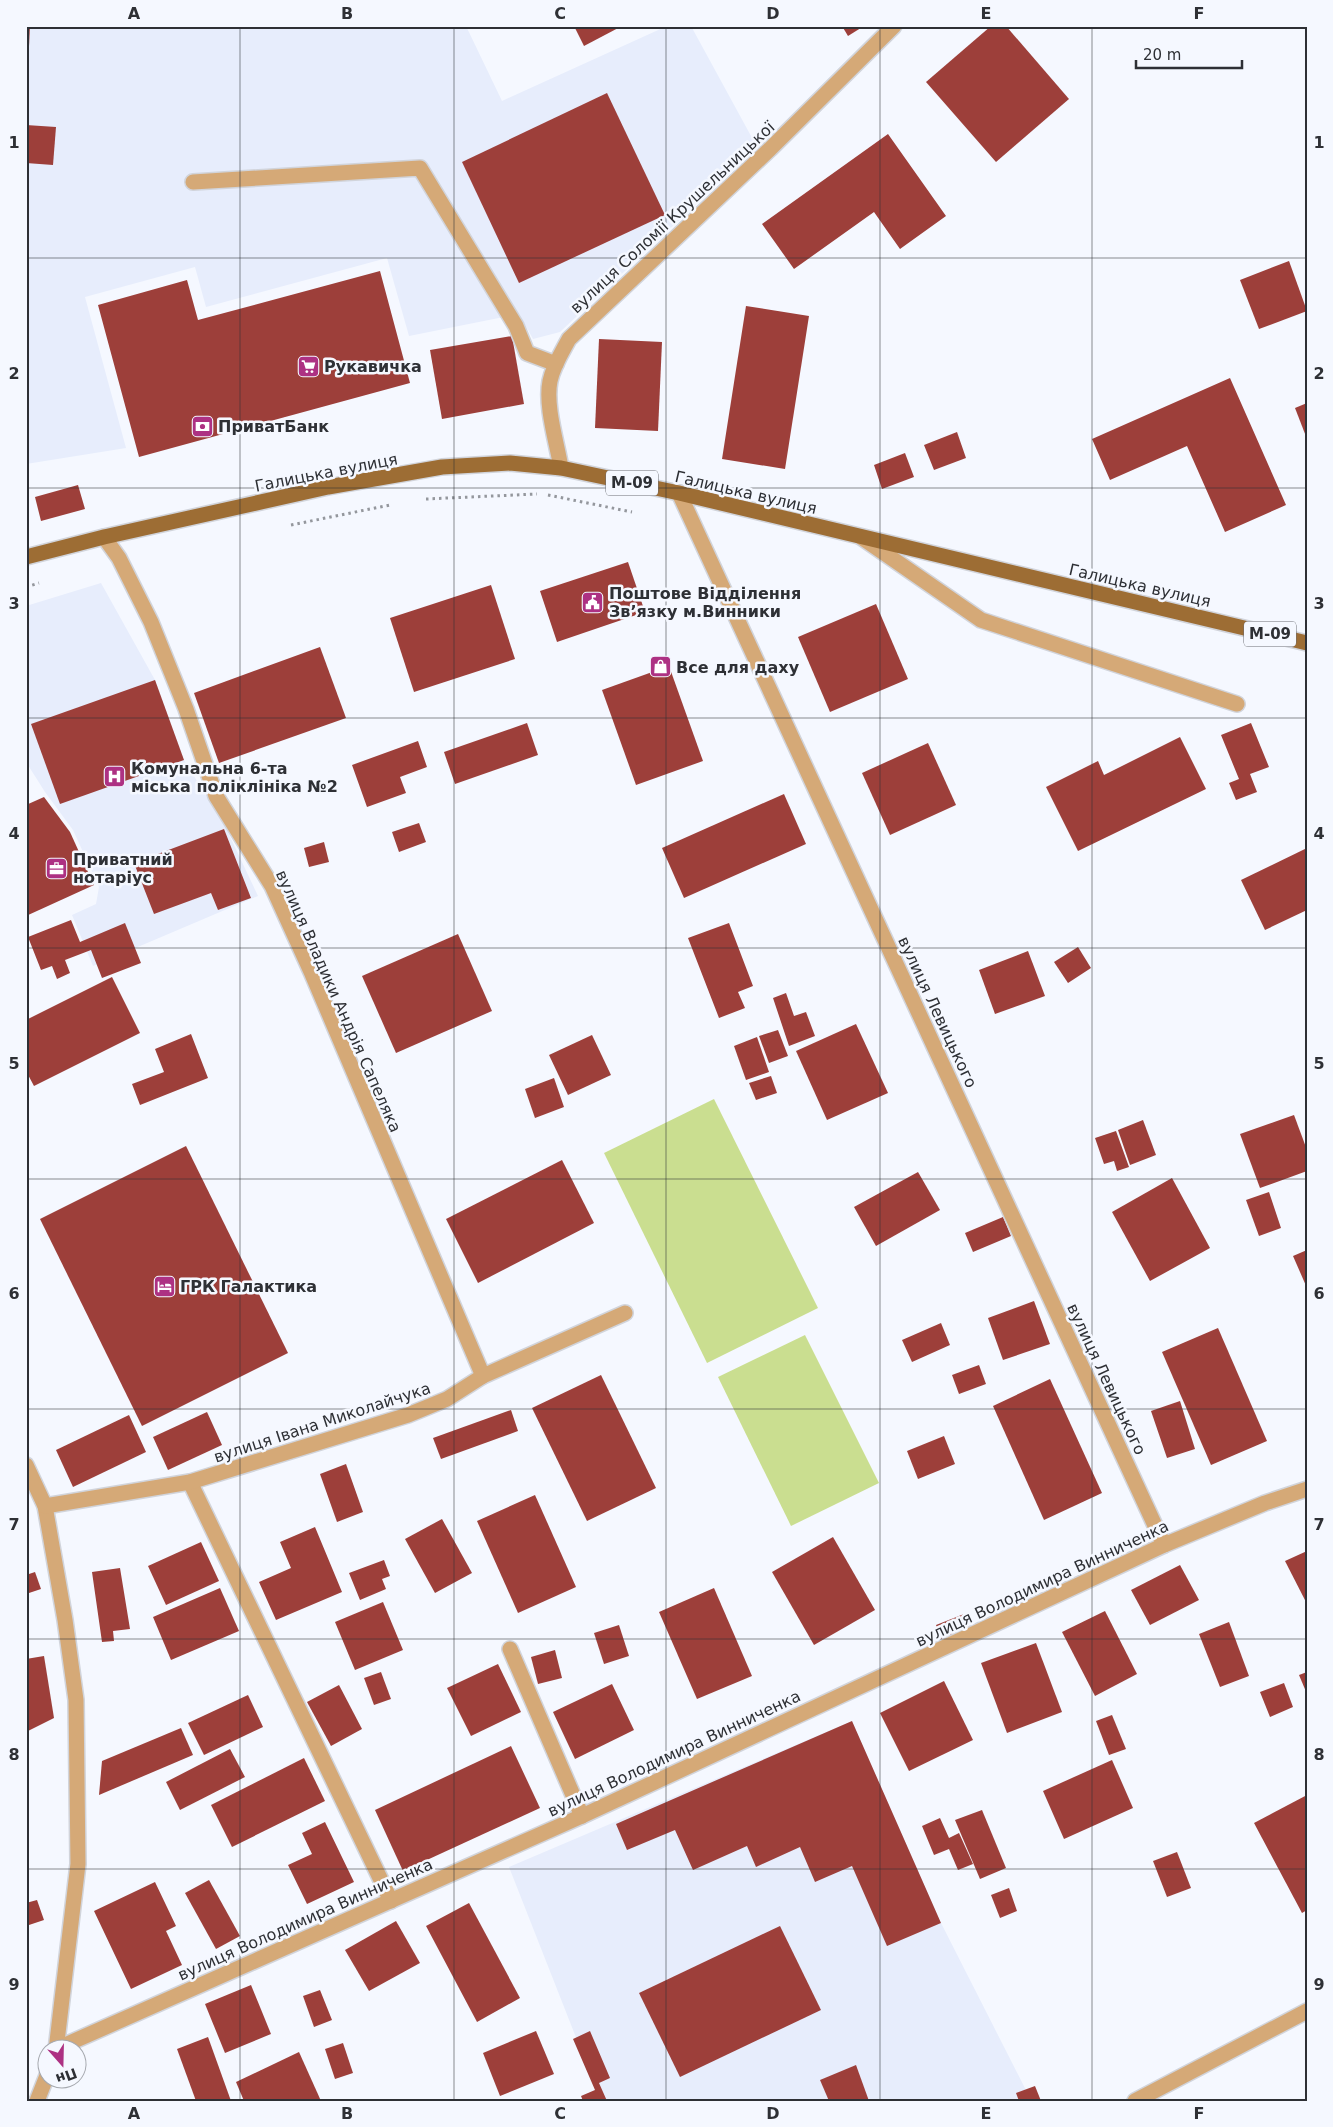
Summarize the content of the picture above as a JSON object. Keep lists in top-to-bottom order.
{
  "streets": {
    "main road": ["Галицька вулиця", "М-09"],
    "street": [
      "вулиця Соломії Крушельницької",
      "вулиця Владики Андрія Сапеляка",
      "вулиця Левицького",
      "вулиця Івана Миколайчука",
      "вулиця Володимира Винниченка"
    ]
  },
  "crossings": [
    ["вулиця Соломії Крушельницької", "Галицька вулиця"],
    ["Галицька вулиця", "вулиця Владики Андрія Сапеляка"],
    ["Галицька вулиця", "вулиця Левицького"],
    ["вулиця Владики Андрія Сапеляка", "вулиця Івана Миколайчука"],
    ["вулиця Левицького", "вулиця Володимира Винниченка"]
  ],
  "places": {
    "supermarket": ["Рукавичка"],
    "bank": ["ПриватБанк"],
    "public building": ["Поштове Відділення Зв’язку м.Винники"],
    "shop": ["Все для даху"],
    "hospital": ["Комунальна 6-та міська поліклініка №2"],
    "office": ["Приватний нотаріус"],
    "hotel": ["ГРК Галактика"]
  },
  "scale_bar": "20 m",
  "north": "bottom",
  "grid": {
    "columns": [
      "A",
      "B",
      "C",
      "D",
      "E",
      "F"
    ],
    "rows": [
      "1",
      "2",
      "3",
      "4",
      "5",
      "6",
      "7",
      "8",
      "9"
    ]
  }
}
